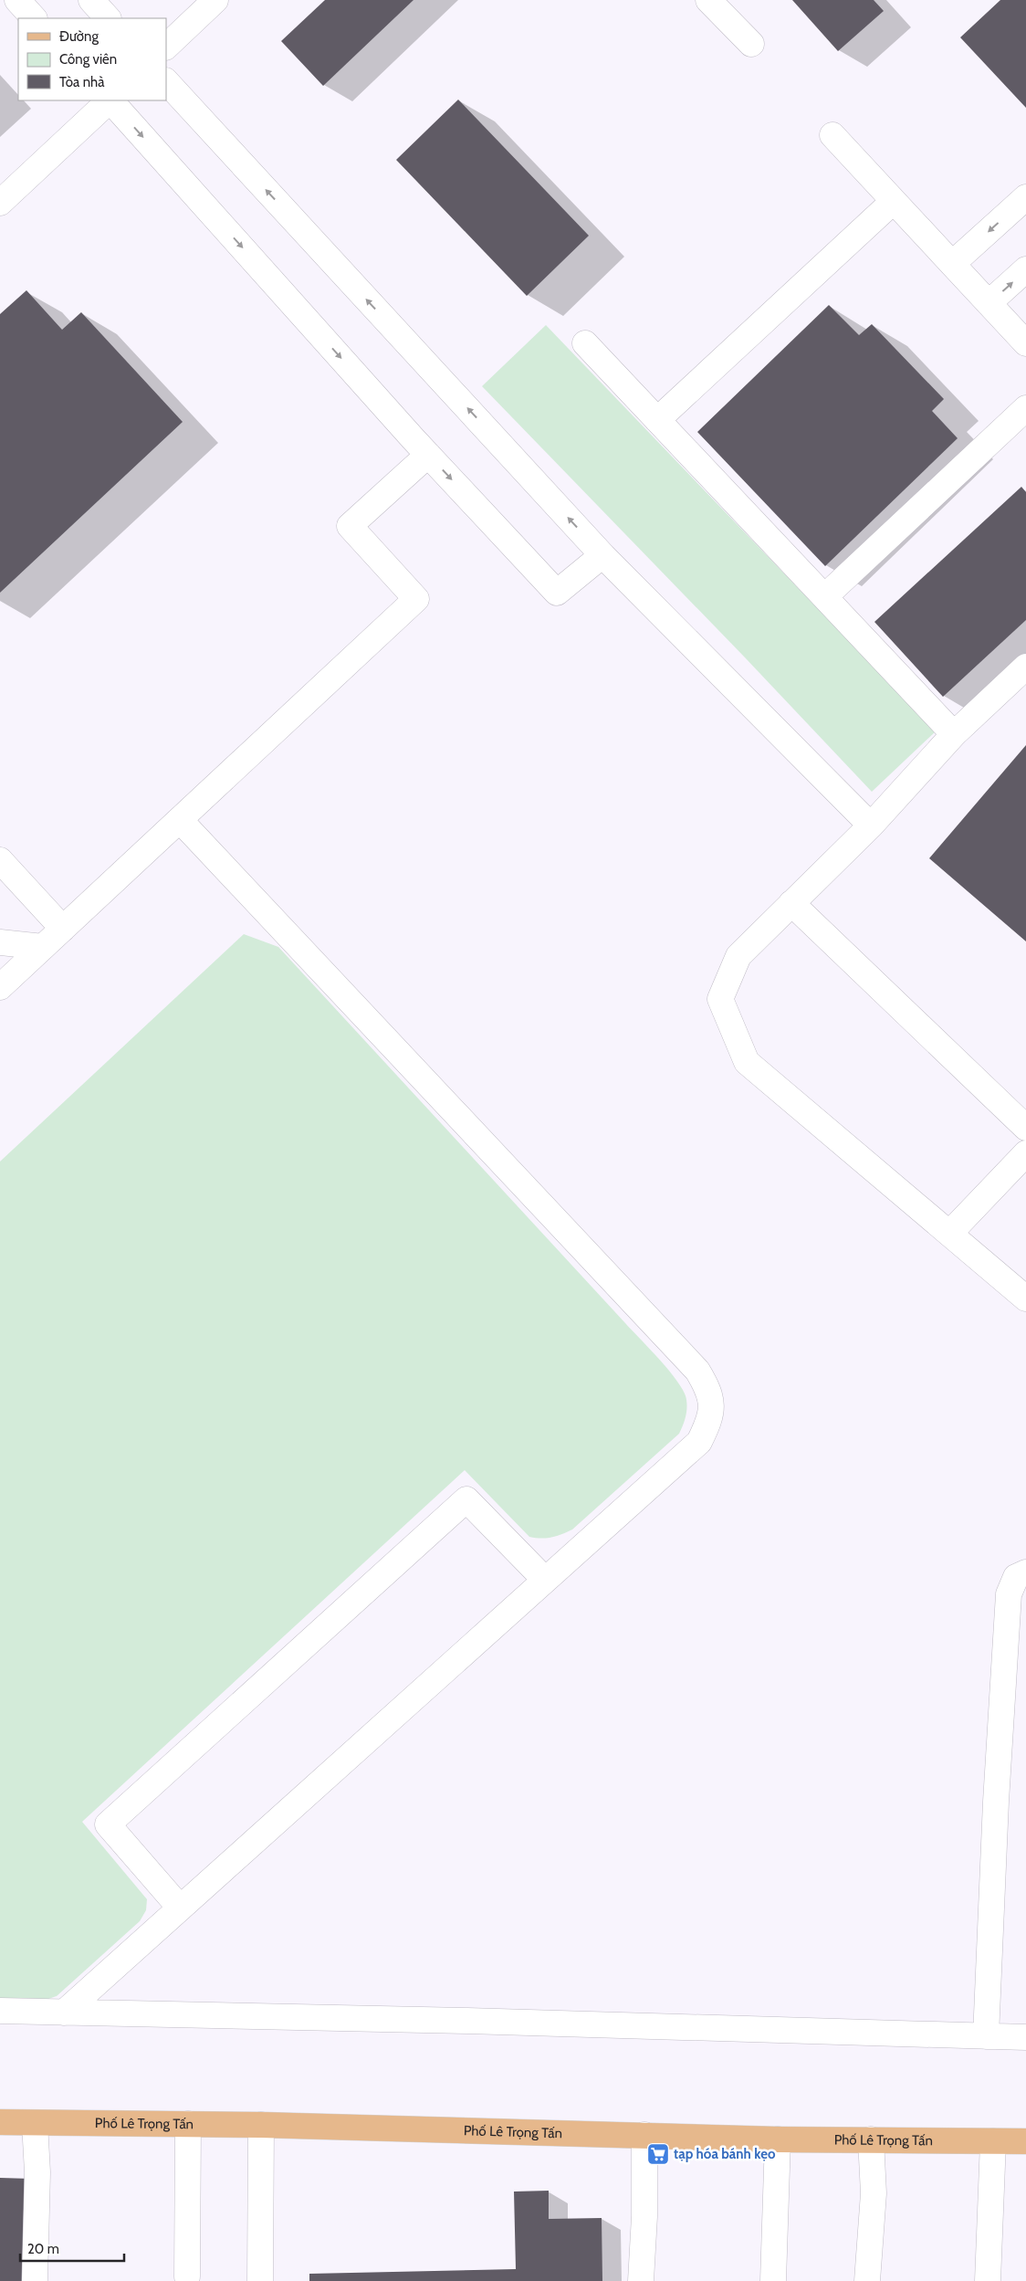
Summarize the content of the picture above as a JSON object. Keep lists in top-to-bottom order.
{
  "streets": {
    "main road": ["Phố Lê Trọng Tấn"]
  },
  "places": {
    "supermarket": ["tạp hóa bánh kẹo"]
  },
  "legend": ["Đường", "Công viên", "Tòa nhà"],
  "scale_bar": "20 m"
}
